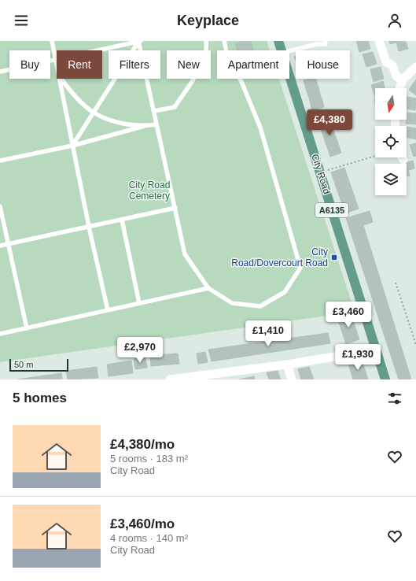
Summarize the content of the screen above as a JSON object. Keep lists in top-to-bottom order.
{
  "streets": {
    "main road": ["City Road", "A6135"]
  },
  "parks": ["City Road Cemetery"],
  "places": {
    "transit": ["City Road/Dovercourt Road"]
  },
  "scale_bar": "50 m",
  "north": "bottom",
  "page": {
    "header": "Keyplace",
    "chip": [
      "Buy",
      "Rent",
      "Filters",
      "New",
      "Apartment",
      "House"
    ],
    "price": [
      "£4,380",
      "£3,460",
      "£1,410",
      "£2,970",
      "£1,930"
    ],
    "scale": "50 m",
    "heading": "5 homes",
    "list": [
      {
        "name": "£4,380/mo",
        "note": "5 rooms · 183 m² · City Road"
      },
      {
        "name": "£3,460/mo",
        "note": "4 rooms · 140 m² · City Road"
      }
    ]
  }
}
